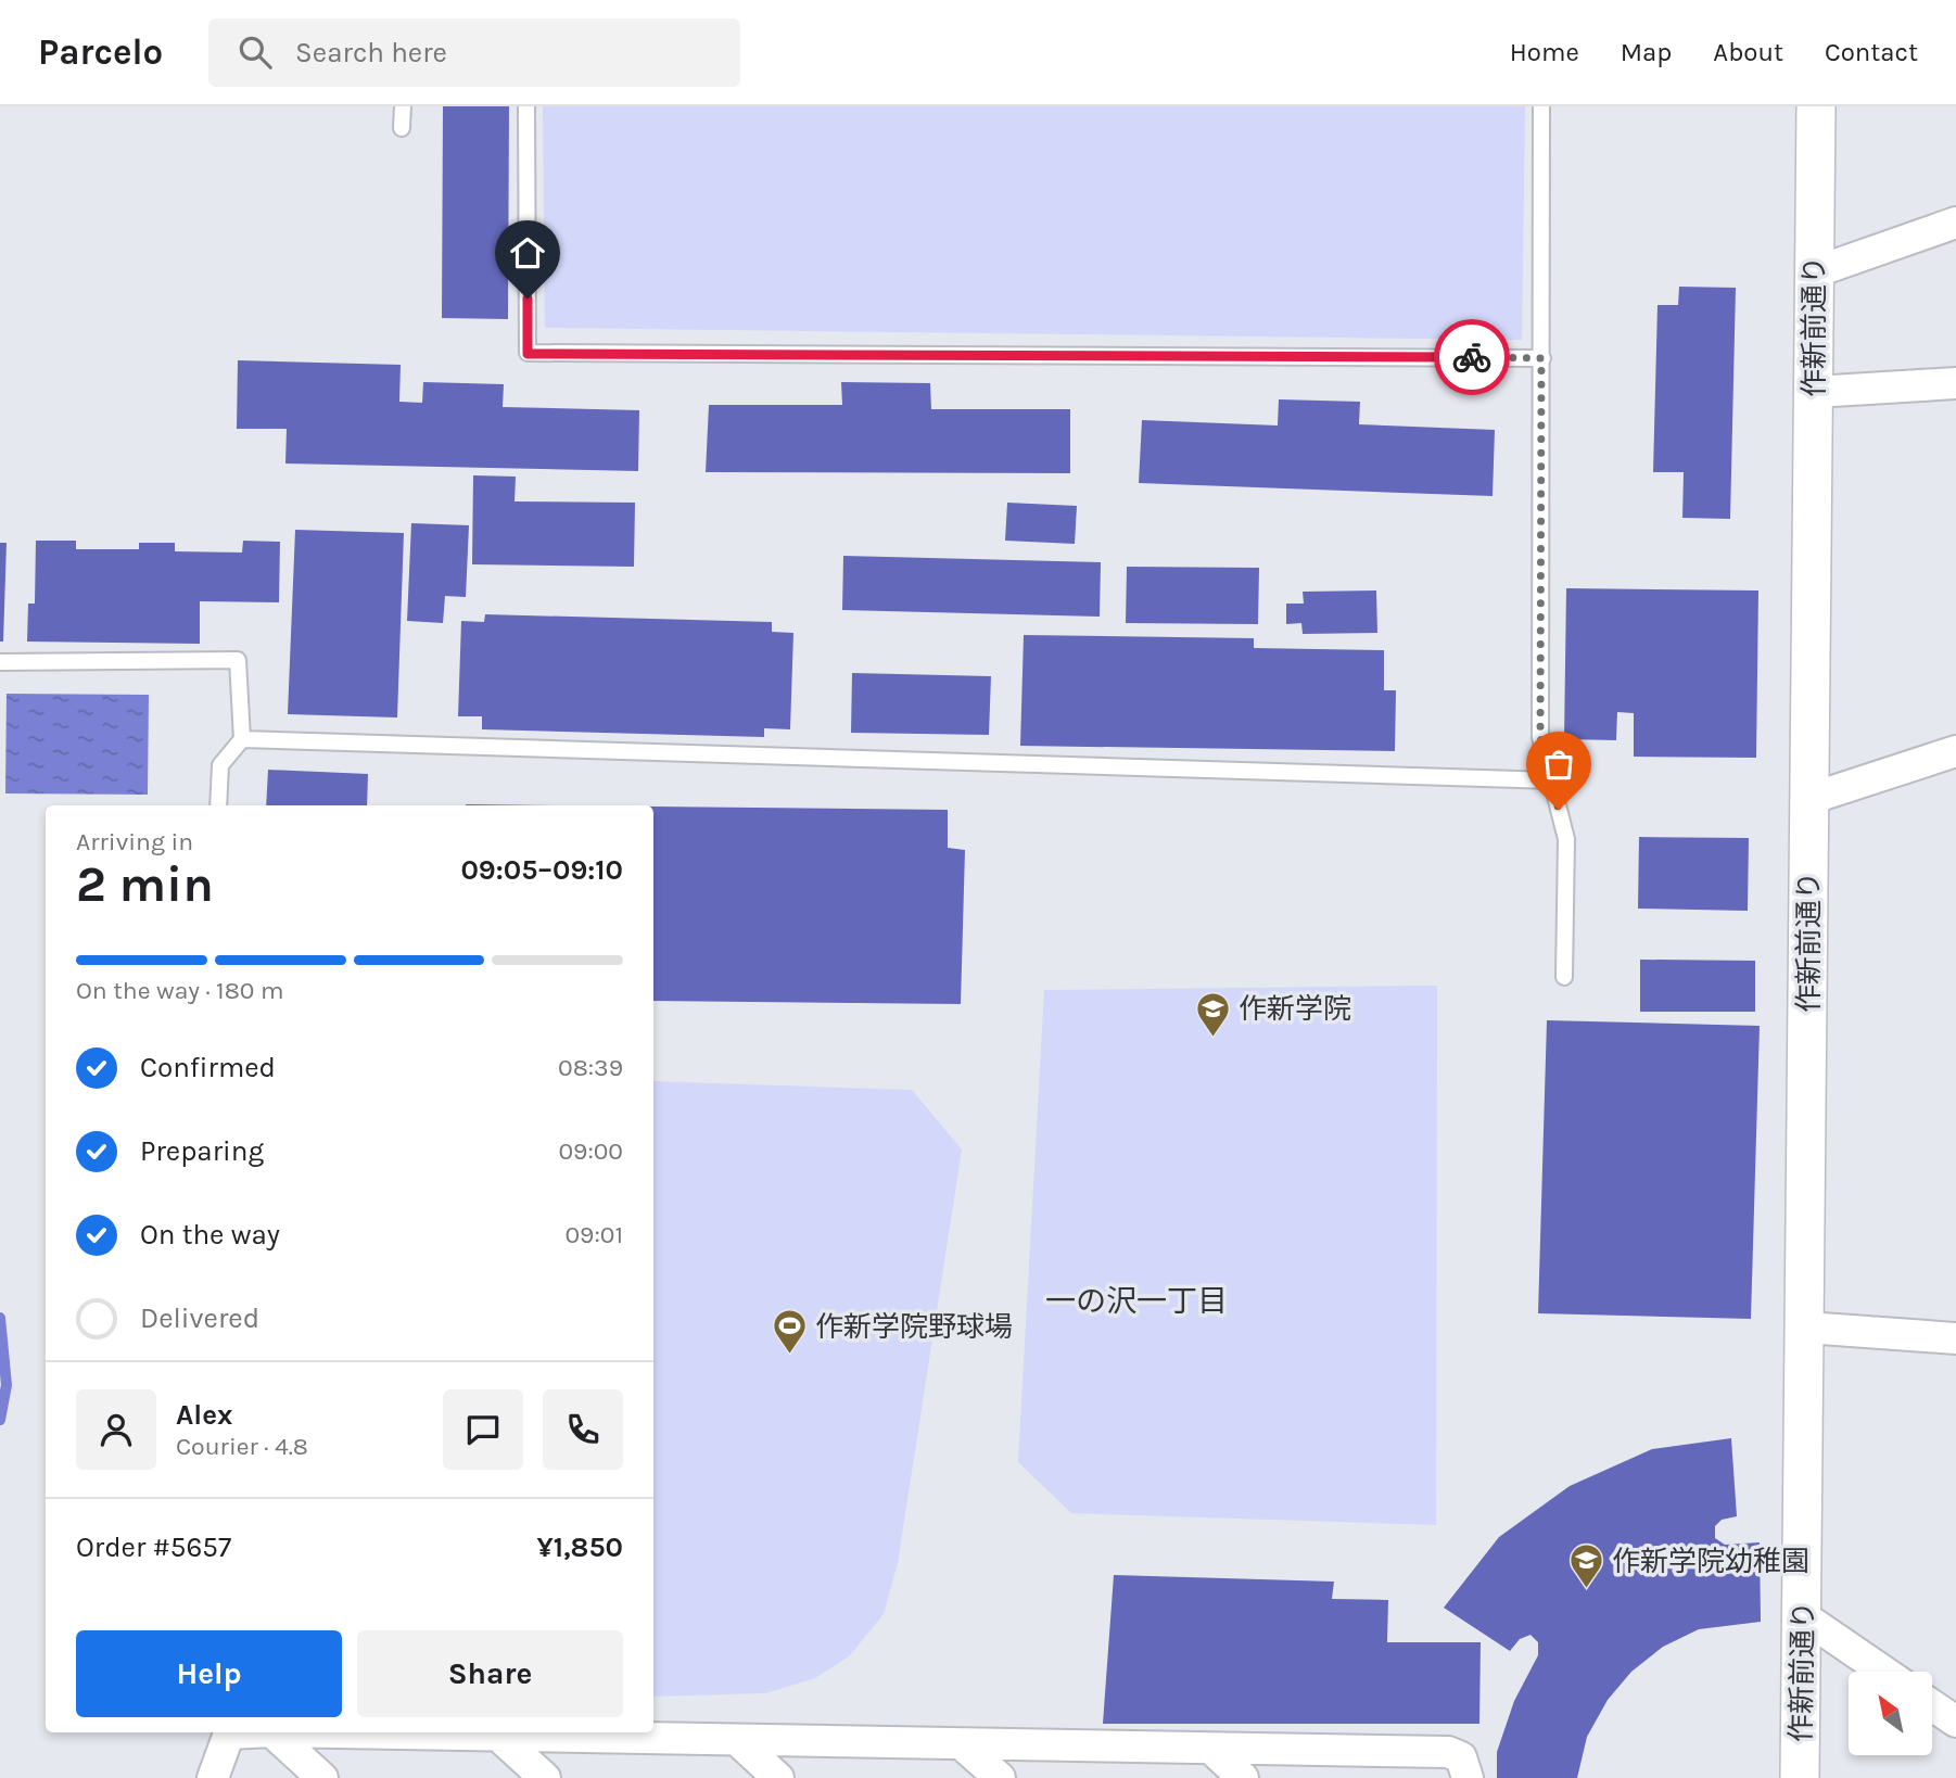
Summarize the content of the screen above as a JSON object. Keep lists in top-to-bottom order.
{
  "streets": {
    "street": ["作新前通り"]
  },
  "districts": ["一の沢一丁目"],
  "places": {
    "school or university": ["作新学院", "作新学院幼稚園"],
    "sports": ["作新学院野球場"]
  },
  "north": "top left",
  "page": {
    "header": "Parcelo",
    "search": "Search here",
    "nav": [
      "Home",
      "Map",
      "About",
      "Contact"
    ],
    "heading": ["2 min", "Arriving in", "09:05–09:10"],
    "panel": [
      "Alex",
      "Courier · 4.8",
      "Order #5657",
      "¥1,850"
    ],
    "bar": "On the way · 180 m",
    "list": [
      ["Confirmed", "08:39"],
      ["Preparing", "09:00"],
      ["On the way", "09:01"],
      "Delivered"
    ],
    "buttons": ["Help", "Share"]
  }
}
